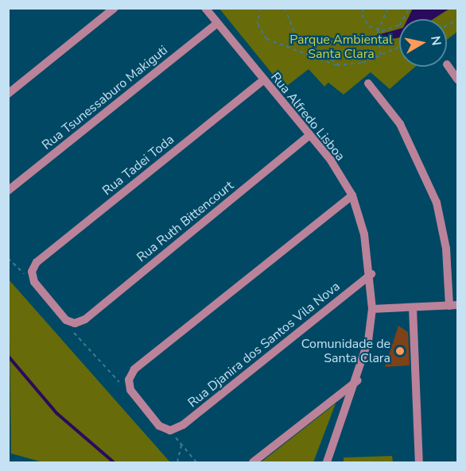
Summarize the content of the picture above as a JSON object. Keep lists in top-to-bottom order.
{
  "streets": {
    "street": [
      "Rua Tsunessaburo Makiguti",
      "Rua Alfredo Lisboa",
      "Rua Tadei Toda",
      "Rua Ruth Bittencourt",
      "Rua Djanira dos Santos Vila Nova"
    ]
  },
  "crossings": [
    ["Rua Tsunessaburo Makiguti", "Rua Alfredo Lisboa"],
    ["Rua Alfredo Lisboa", "Rua Tadei Toda"],
    ["Rua Alfredo Lisboa", "Rua Ruth Bittencourt"],
    ["Rua Alfredo Lisboa", "Rua Djanira dos Santos Vila Nova"]
  ],
  "parks": ["Parque Ambiental Santa Clara"],
  "places": ["Comunidade de Santa Clara"],
  "north": "right"
}
